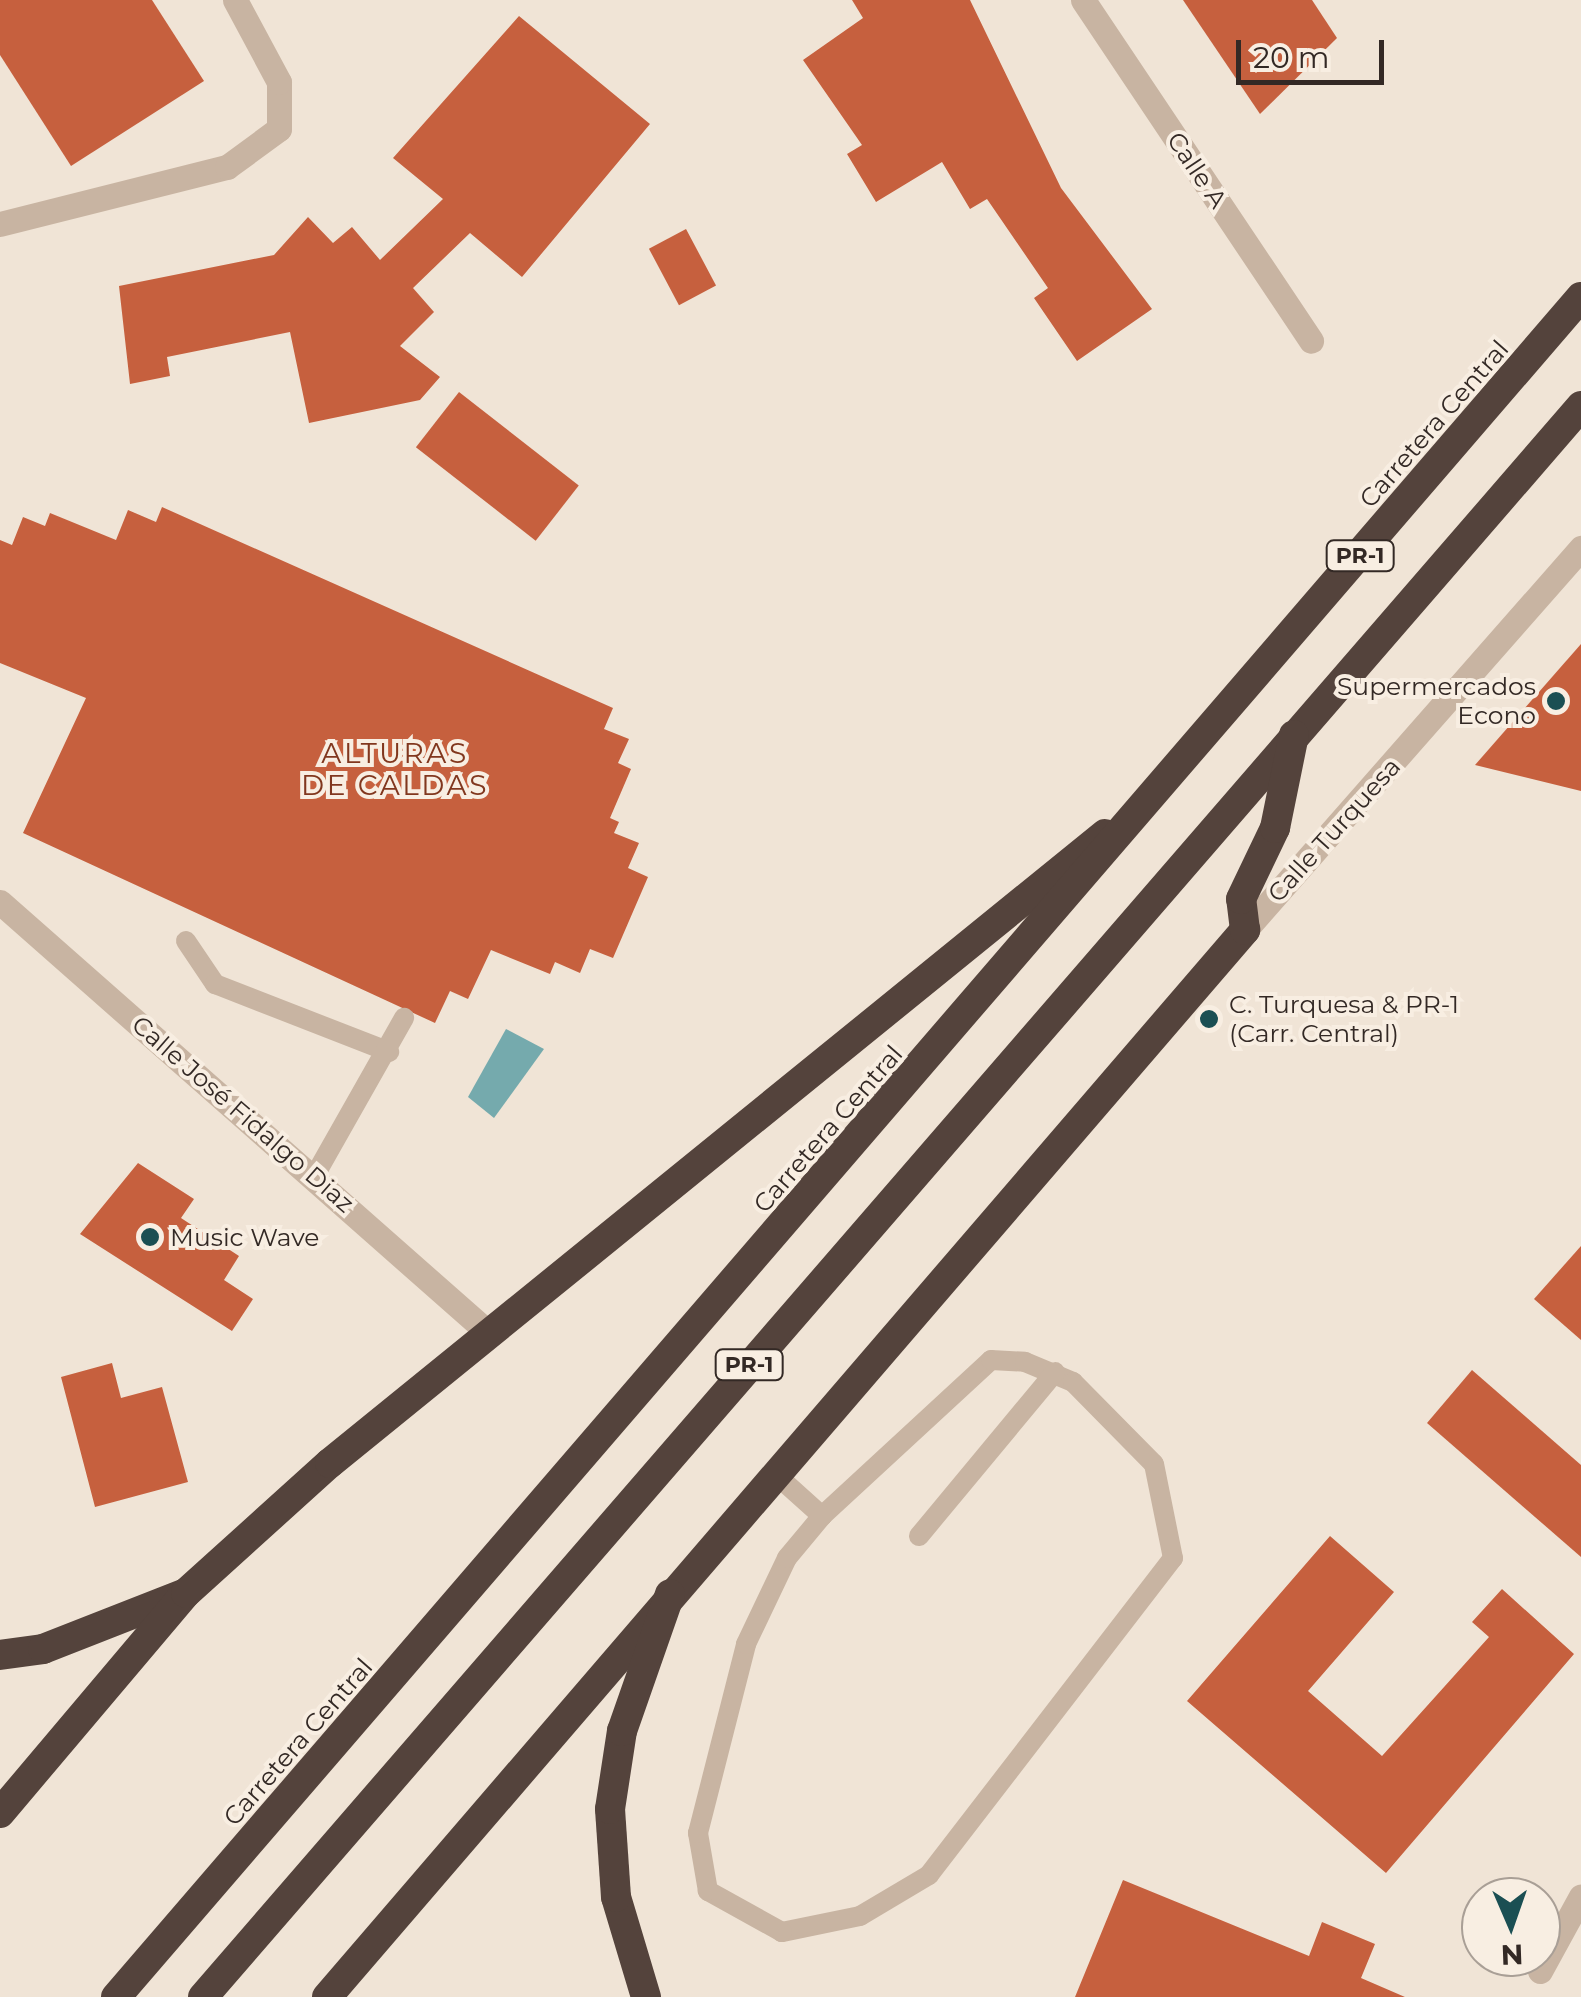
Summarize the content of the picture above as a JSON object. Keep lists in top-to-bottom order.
{
  "streets": {
    "highway": ["Carretera Central", "PR-1"],
    "street": ["Calle A", "Calle Turquesa", "Calle José Fidalgo Diaz"]
  },
  "districts": ["ALTURAS DE CALDAS"],
  "places": ["Supermercados Econo", "C. Turquesa & PR-1 (Carr. Central)", "Music Wave"],
  "scale_bar": "20 m",
  "north": "bottom"
}
